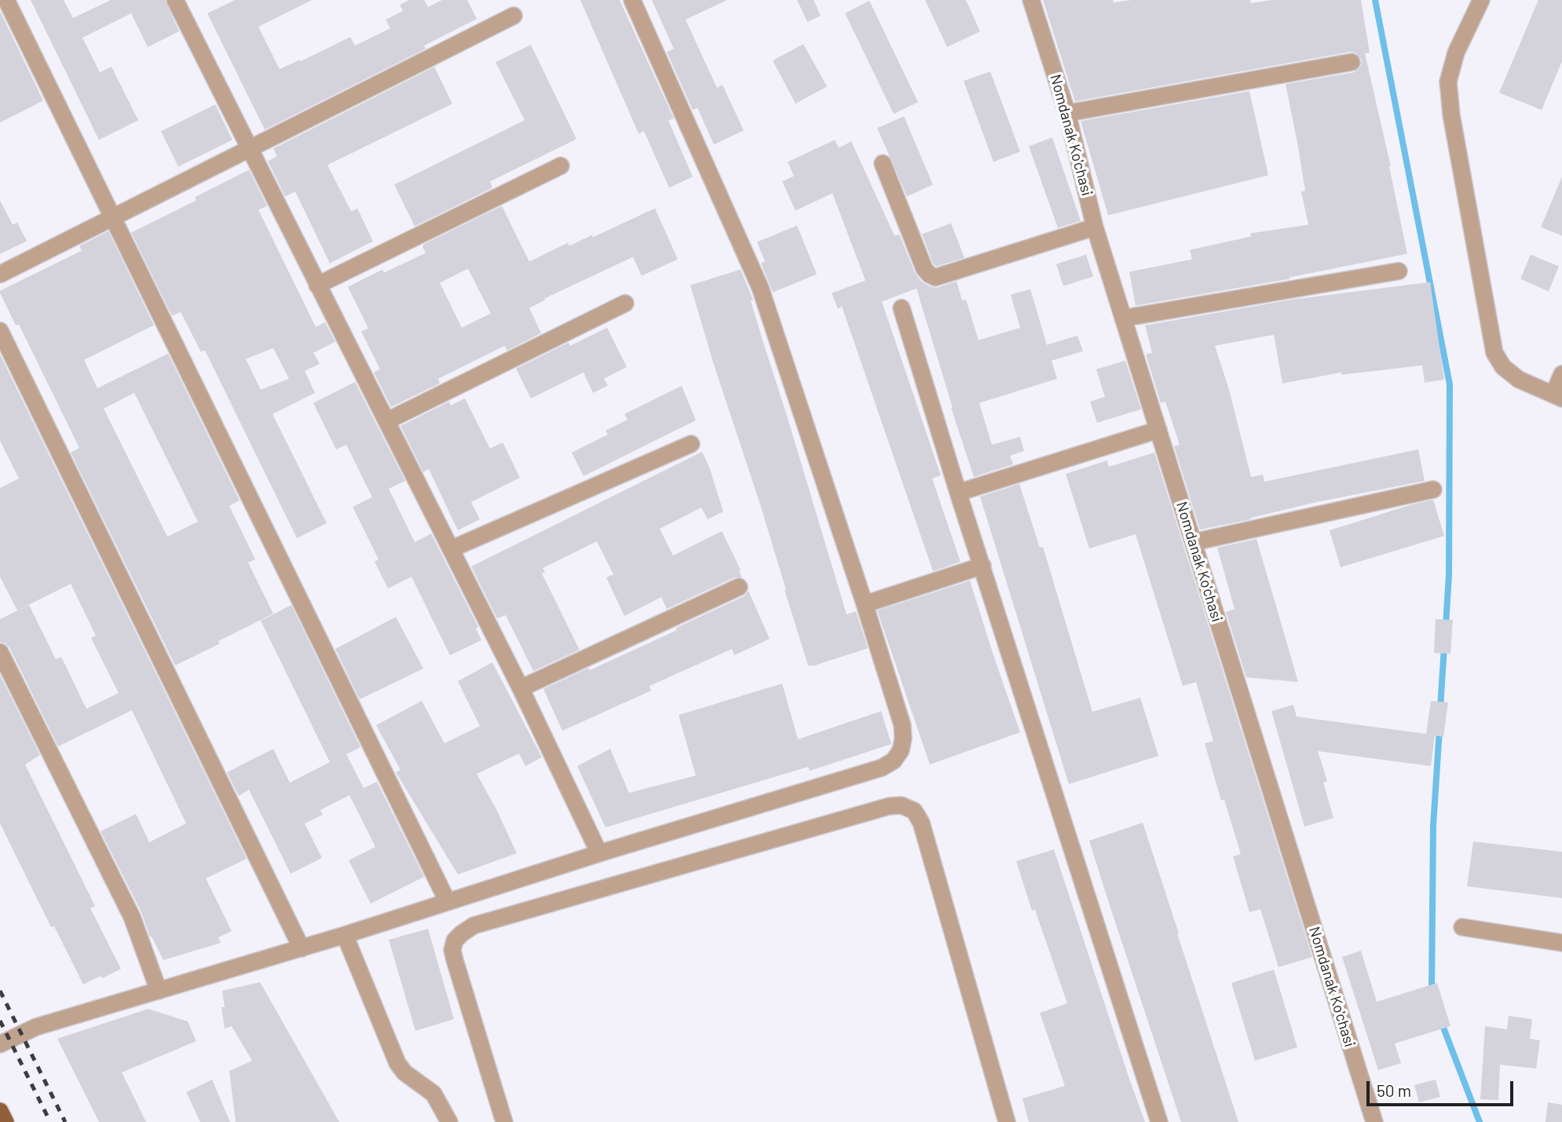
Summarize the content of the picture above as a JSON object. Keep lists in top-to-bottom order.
{
  "streets": {
    "street": ["Nomdanak Ko'chasi"]
  },
  "scale_bar": "50 m"
}
